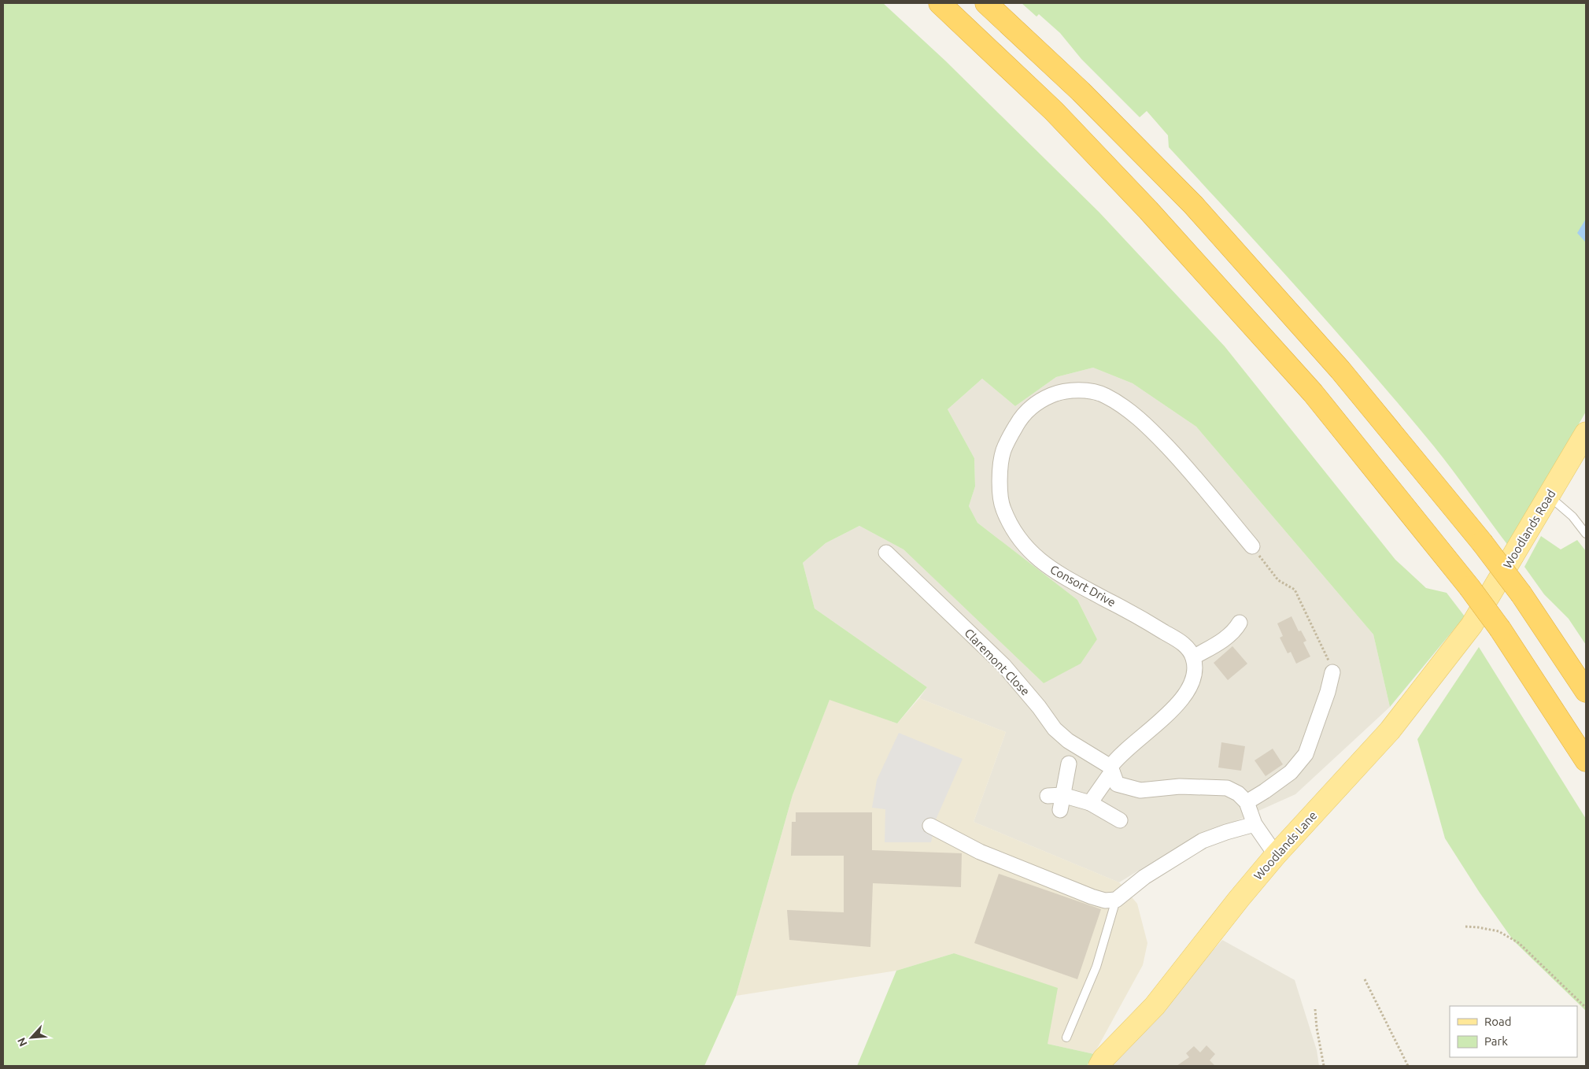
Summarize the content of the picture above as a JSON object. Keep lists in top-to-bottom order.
{
  "streets": {
    "main road": ["Woodlands Road", "Woodlands Lane"],
    "street": ["Consort Drive", "Claremont Close"]
  },
  "crossings": [
    ["Woodlands Road", "Woodlands Lane"]
  ],
  "legend": ["Road", "Park"],
  "north": "bottom left"
}
